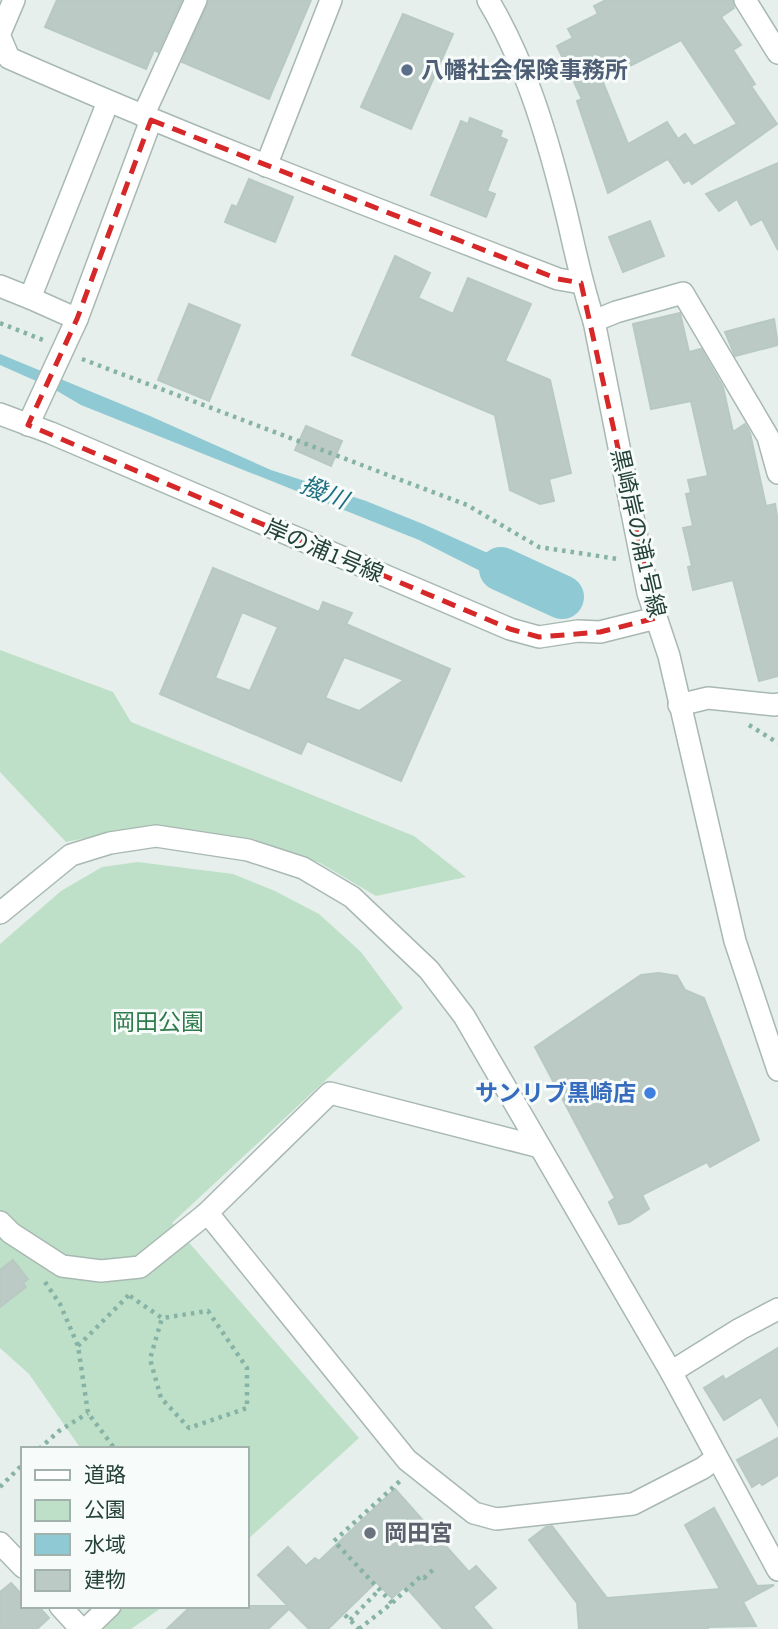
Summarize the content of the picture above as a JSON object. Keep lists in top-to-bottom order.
{
  "streets": {
    "street": ["黒崎岸の浦1号線", "岸の浦1号線"]
  },
  "crossings": [
    ["黒崎岸の浦1号線", "岸の浦1号線"]
  ],
  "water": ["撥川"],
  "parks": ["岡田公園"],
  "places": ["八幡社会保険事務所", "サンリブ黒崎店", "岡田宮"],
  "legend": [
    "道路",
    "公園",
    "水域",
    "建物"
  ]
}
